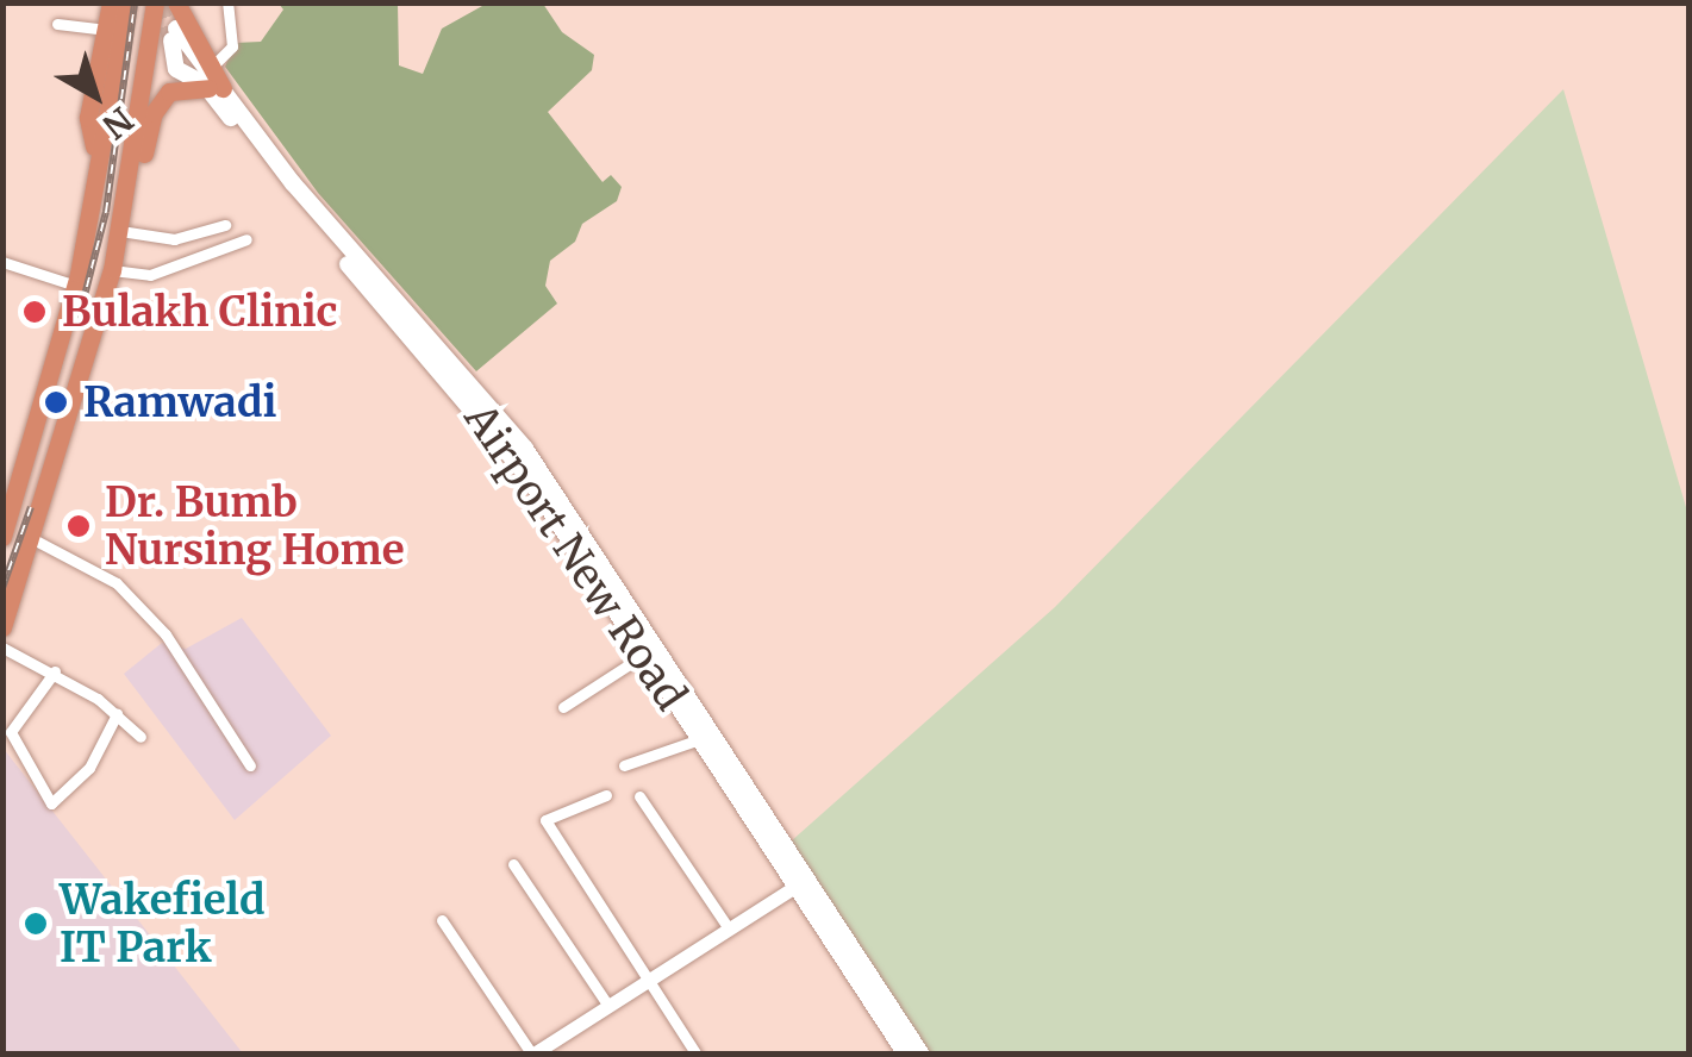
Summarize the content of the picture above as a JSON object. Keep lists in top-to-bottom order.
{
  "streets": {
    "main road": ["Airport New Road"]
  },
  "places": [
    "Bulakh Clinic",
    "Ramwadi",
    "Dr. Bumb Nursing Home",
    "Wakefield IT Park"
  ],
  "north": "bottom right"
}
